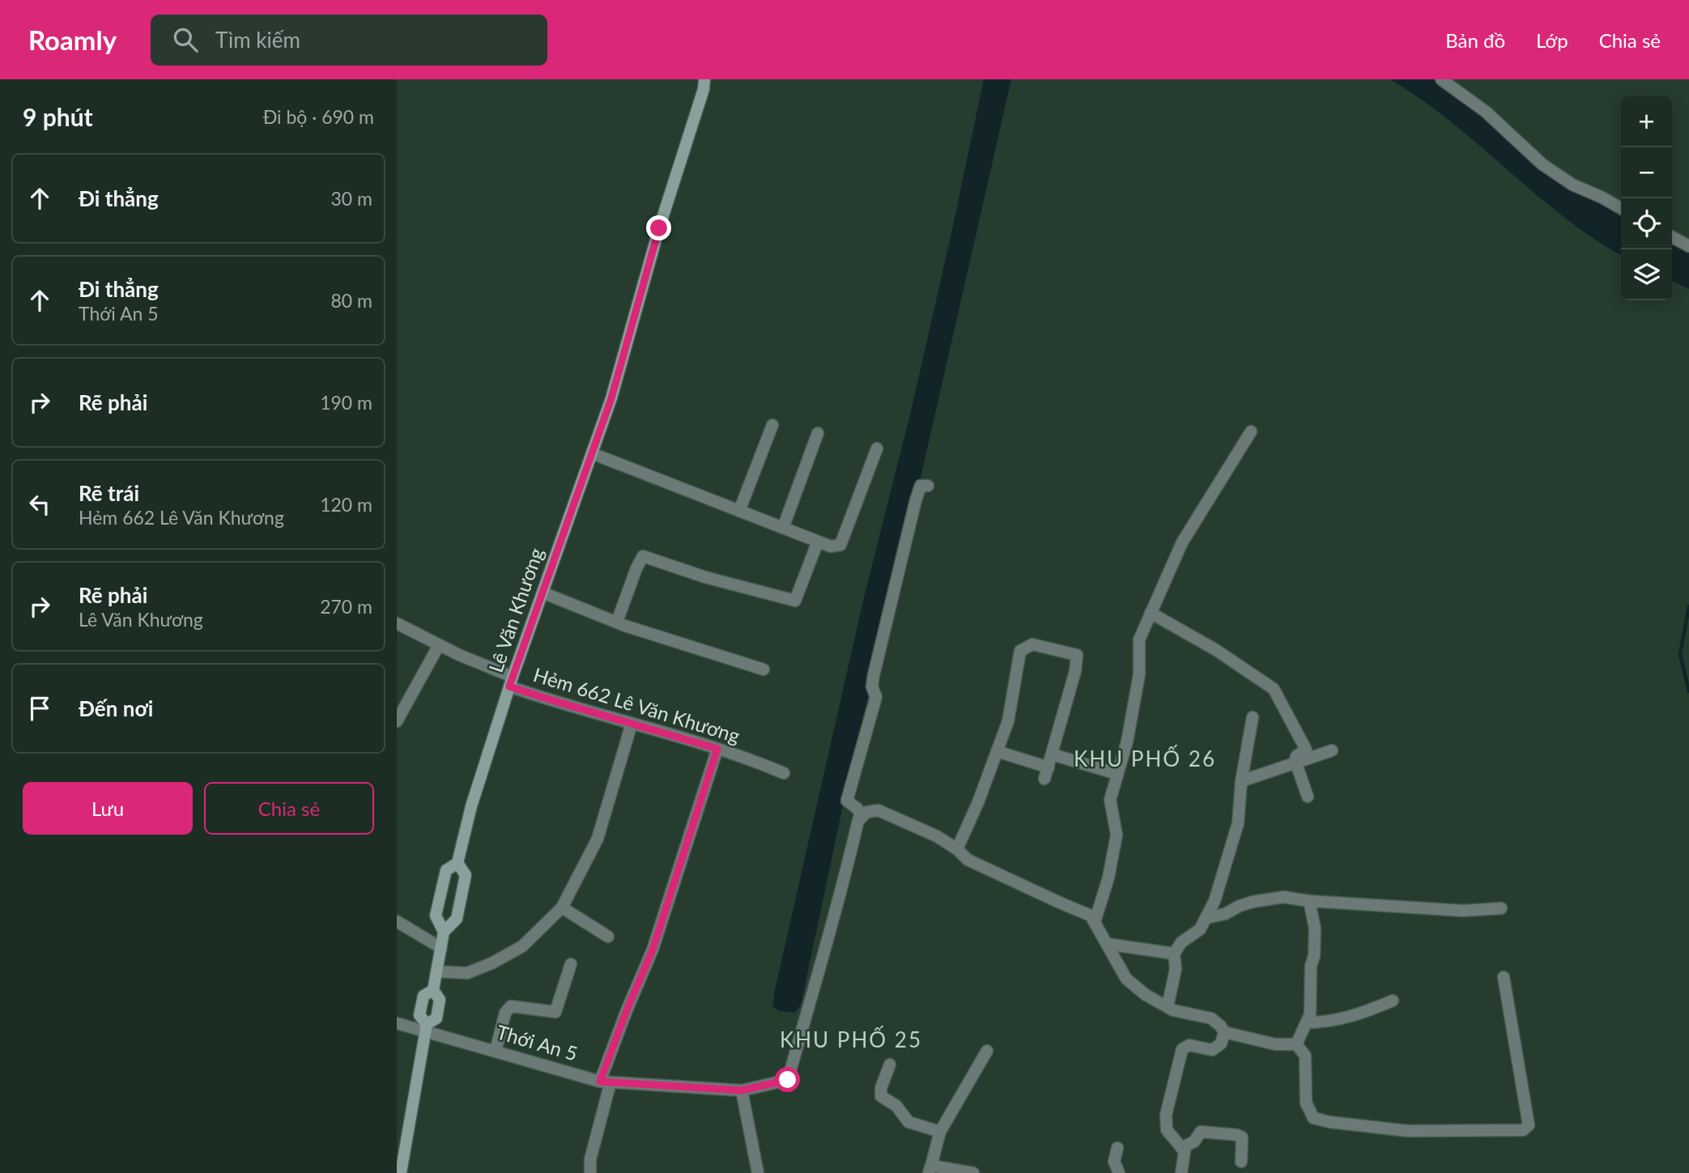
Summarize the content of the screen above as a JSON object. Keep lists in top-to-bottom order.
{
  "streets": {
    "main road": ["Lê Văn Khương"],
    "street": ["Hẻm 662 Lê Văn Khương", "Thới An 5"]
  },
  "crossings": [
    ["Lê Văn Khương", "Hẻm 662 Lê Văn Khương"],
    ["Lê Văn Khương", "Thới An 5"]
  ],
  "districts": ["KHU PHỐ 26", "KHU PHỐ 25"],
  "page": {
    "header": "Roamly",
    "search": "Tìm kiếm",
    "nav": ["Bản đồ", "Lớp", "Chia sẻ"],
    "heading": ["9 phút", "Đi bộ · 690 m"],
    "map_buttons": ["+", "−"],
    "list": [
      ["Đi thẳng", "30 m"],
      ["Đi thẳng", "Thới An 5", "80 m"],
      ["Rẽ phải", "190 m"],
      ["Rẽ trái", "Hẻm 662 Lê Văn Khương", "120 m"],
      ["Rẽ phải", "Lê Văn Khương", "270 m"],
      "Đến nơi"
    ],
    "buttons": ["Lưu", "Chia sẻ"]
  }
}
